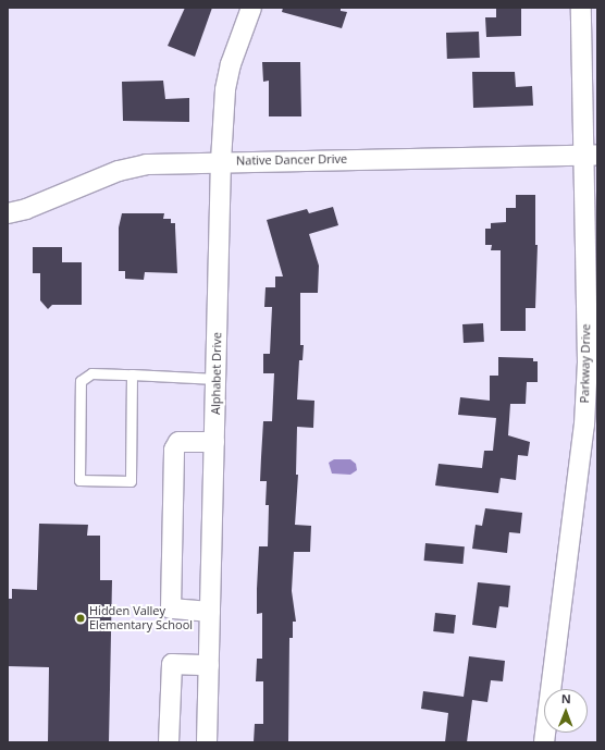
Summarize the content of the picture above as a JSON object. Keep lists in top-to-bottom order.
{
  "streets": {
    "street": ["Native Dancer Drive", "Parkway Drive", "Alphabet Drive"]
  },
  "crossings": [
    ["Native Dancer Drive", "Parkway Drive"],
    ["Native Dancer Drive", "Alphabet Drive"]
  ],
  "places": ["Hidden Valley Elementary School"],
  "north": "top"
}
